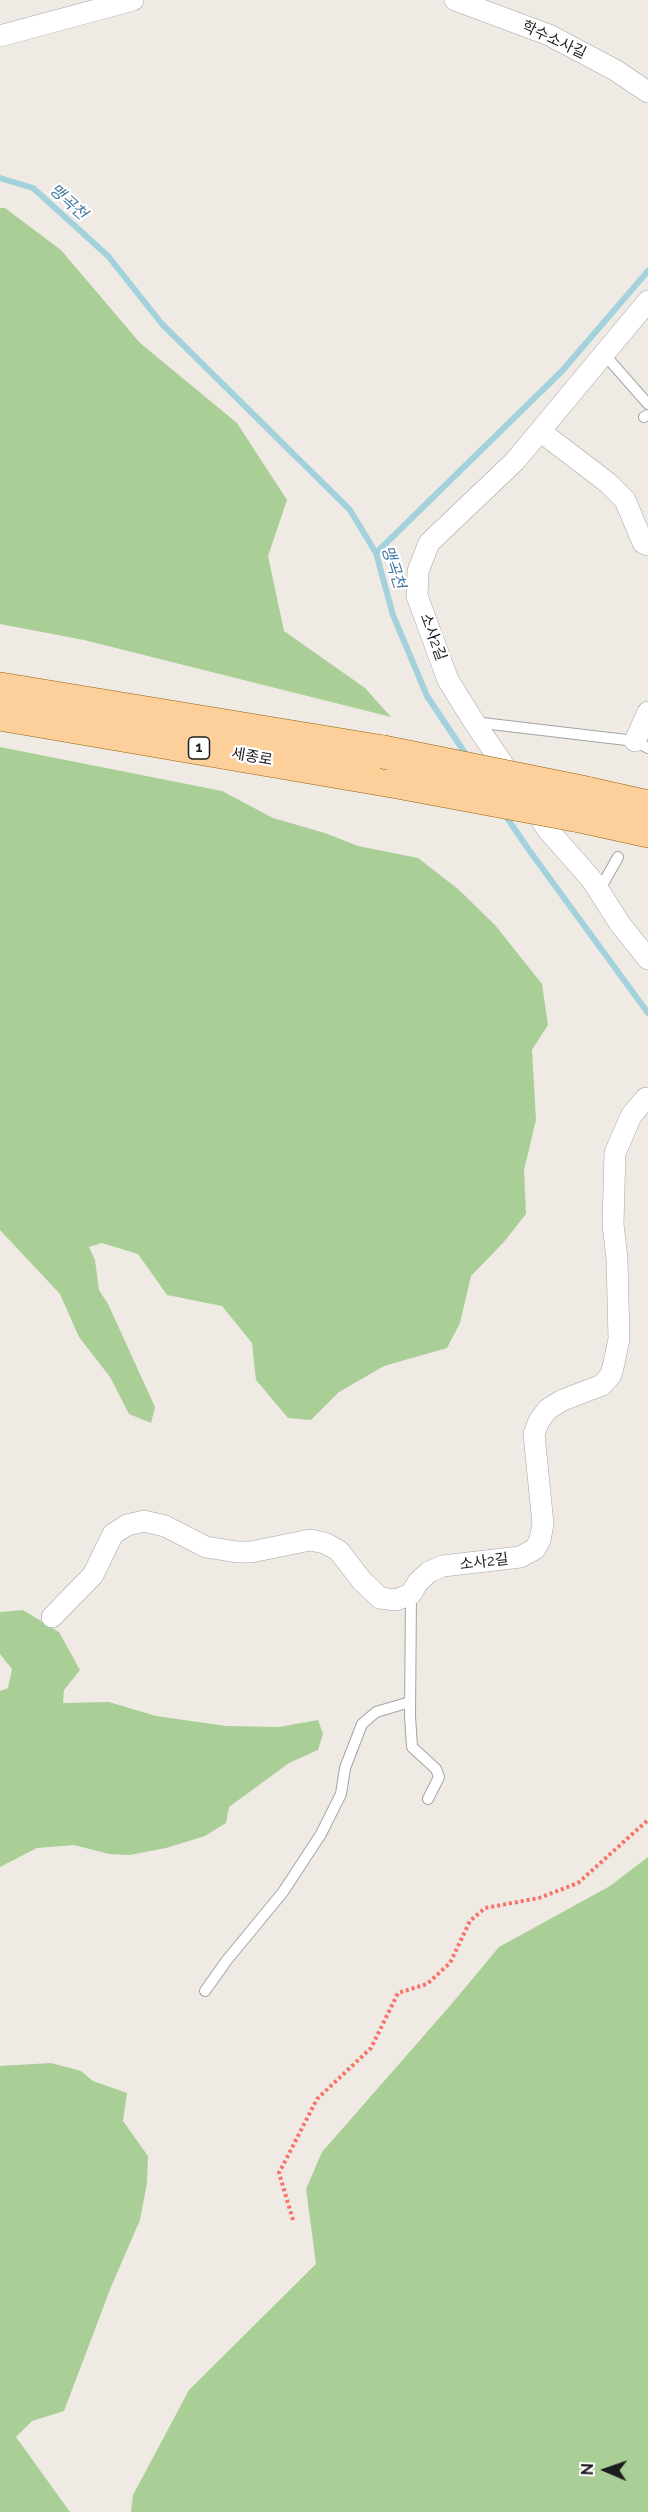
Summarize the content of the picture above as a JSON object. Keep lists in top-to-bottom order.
{
  "streets": {
    "main road": ["1", "세종로"],
    "street": ["학수소사길", "소사2길"]
  },
  "crossings": [
    ["1", "세종로"]
  ],
  "water": ["맹곡천"],
  "north": "left"
}
